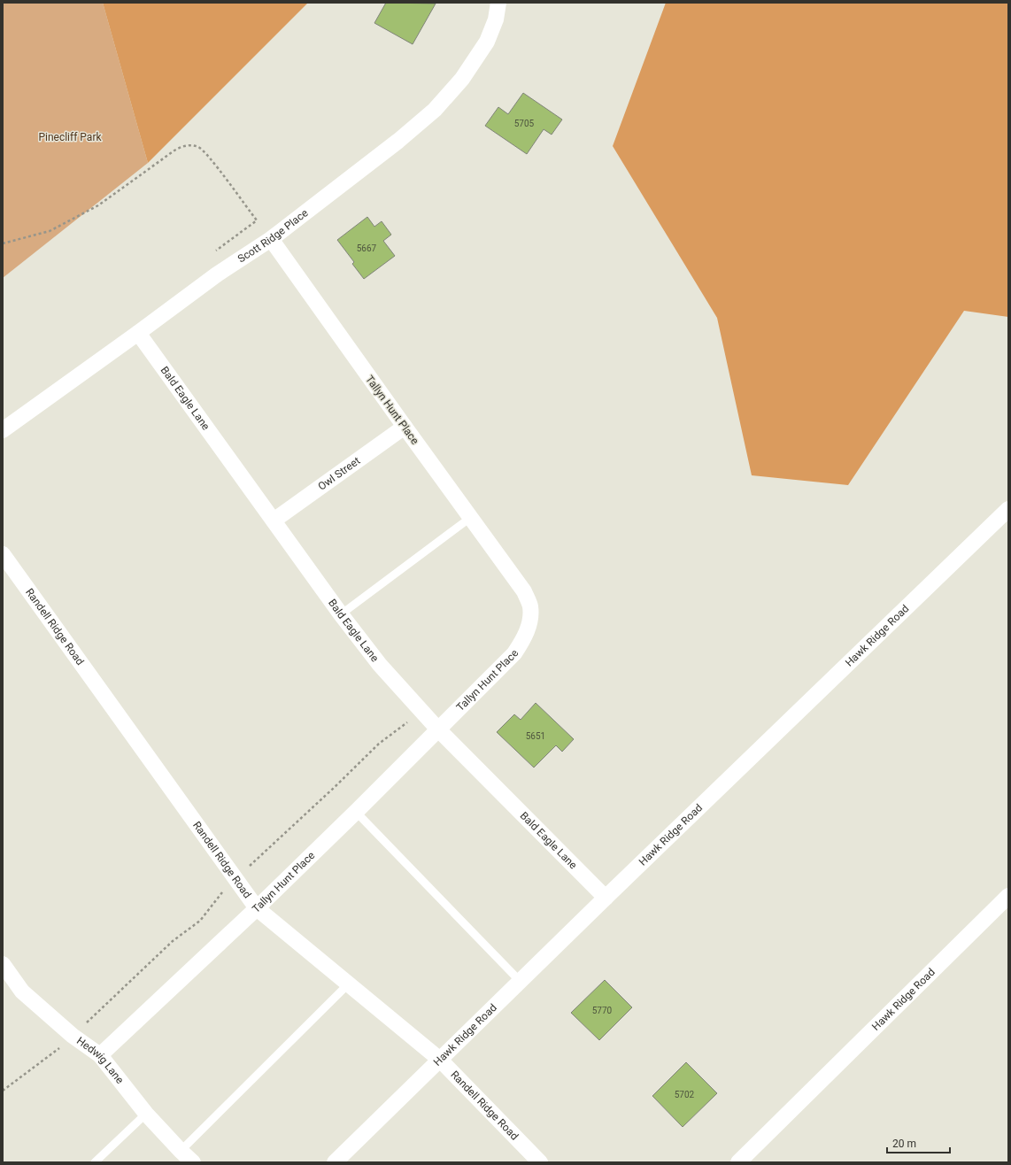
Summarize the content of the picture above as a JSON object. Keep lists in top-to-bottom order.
{
  "streets": {
    "street": [
      "Scott Ridge Place",
      "Bald Eagle Lane",
      "Tallyn Hunt Place",
      "Owl Street",
      "Randell Ridge Road",
      "Hawk Ridge Road",
      "Hedwig Lane"
    ]
  },
  "crossings": [
    ["Scott Ridge Place", "Bald Eagle Lane"],
    ["Scott Ridge Place", "Tallyn Hunt Place"],
    ["Bald Eagle Lane", "Tallyn Hunt Place"],
    ["Bald Eagle Lane", "Owl Street"],
    ["Bald Eagle Lane", "Hawk Ridge Road"],
    ["Tallyn Hunt Place", "Owl Street"],
    ["Tallyn Hunt Place", "Randell Ridge Road"],
    ["Tallyn Hunt Place", "Hedwig Lane"],
    ["Randell Ridge Road", "Hawk Ridge Road"]
  ],
  "parks": ["Pinecliff Park"],
  "house_numbers": [
    "5705",
    "5667",
    "5651",
    "5770",
    "5702"
  ],
  "scale_bar": "20 m"
}
